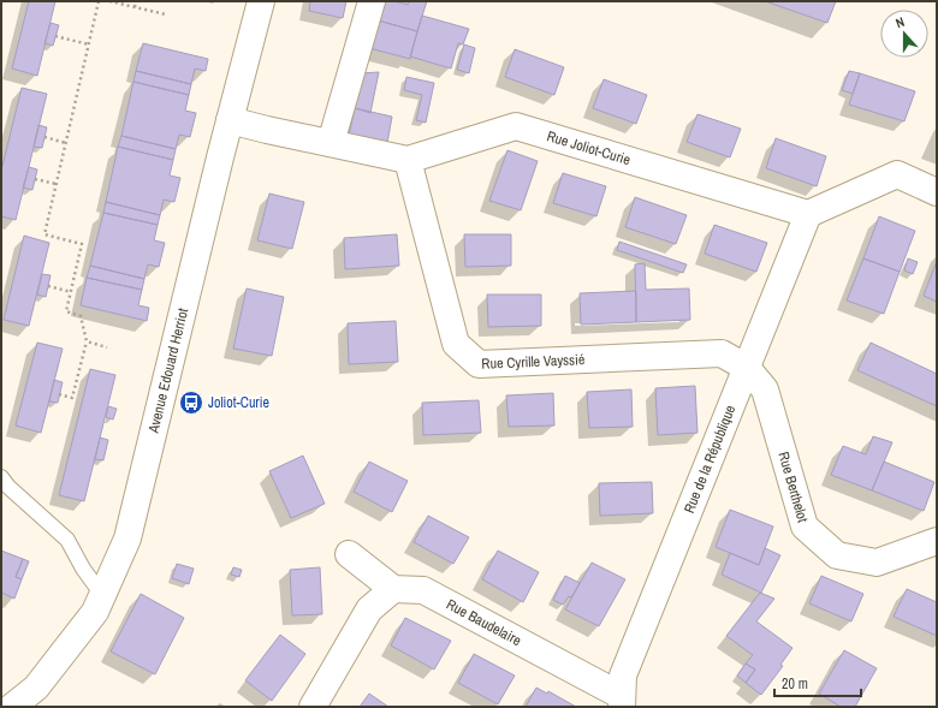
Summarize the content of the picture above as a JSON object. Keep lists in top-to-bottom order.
{
  "streets": {
    "street": [
      "Rue Joliot-Curie",
      "Rue Cyrille Vayssié",
      "Avenue Edouard Herriot",
      "Rue de la République",
      "Rue Berthelot",
      "Rue Baudelaire"
    ]
  },
  "crossings": [
    ["Rue Joliot-Curie", "Rue Cyrille Vayssié"],
    ["Rue Joliot-Curie", "Rue de la République"],
    ["Rue Cyrille Vayssié", "Rue de la République"],
    ["Rue Cyrille Vayssié", "Rue Berthelot"],
    ["Rue de la République", "Rue Berthelot"],
    ["Rue de la République", "Rue Baudelaire"]
  ],
  "places": {
    "bus stop": ["Joliot-Curie"]
  },
  "scale_bar": "20 m",
  "north": "top"
}
